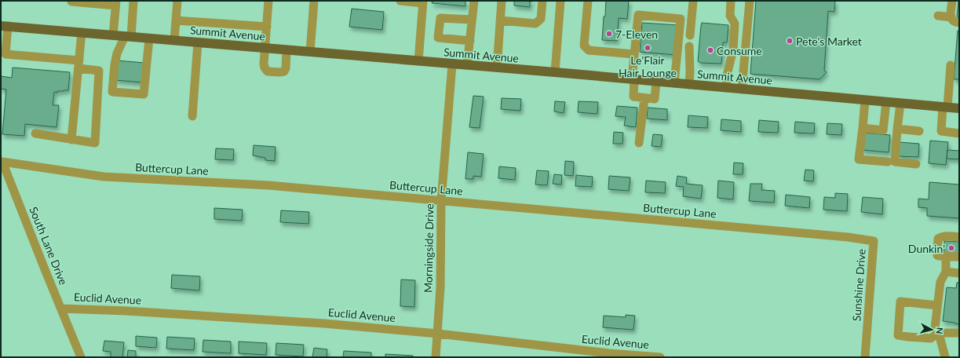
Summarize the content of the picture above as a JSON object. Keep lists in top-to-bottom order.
{
  "streets": {
    "main road": ["Summit Avenue"],
    "street": [
      "Buttercup Lane",
      "South Lane Drive",
      "Morningside Drive",
      "Sunshine Drive",
      "Euclid Avenue"
    ]
  },
  "crossings": [
    ["Summit Avenue", "Morningside Drive"],
    ["Buttercup Lane", "South Lane Drive"],
    ["Buttercup Lane", "Morningside Drive"],
    ["Buttercup Lane", "Sunshine Drive"],
    ["South Lane Drive", "Euclid Avenue"],
    ["Morningside Drive", "Euclid Avenue"]
  ],
  "places": [
    "7-Eleven",
    "Pete's Market",
    "Le’Flair Hair Lounge",
    "Consume",
    "Dunkin'"
  ],
  "north": "right"
}
